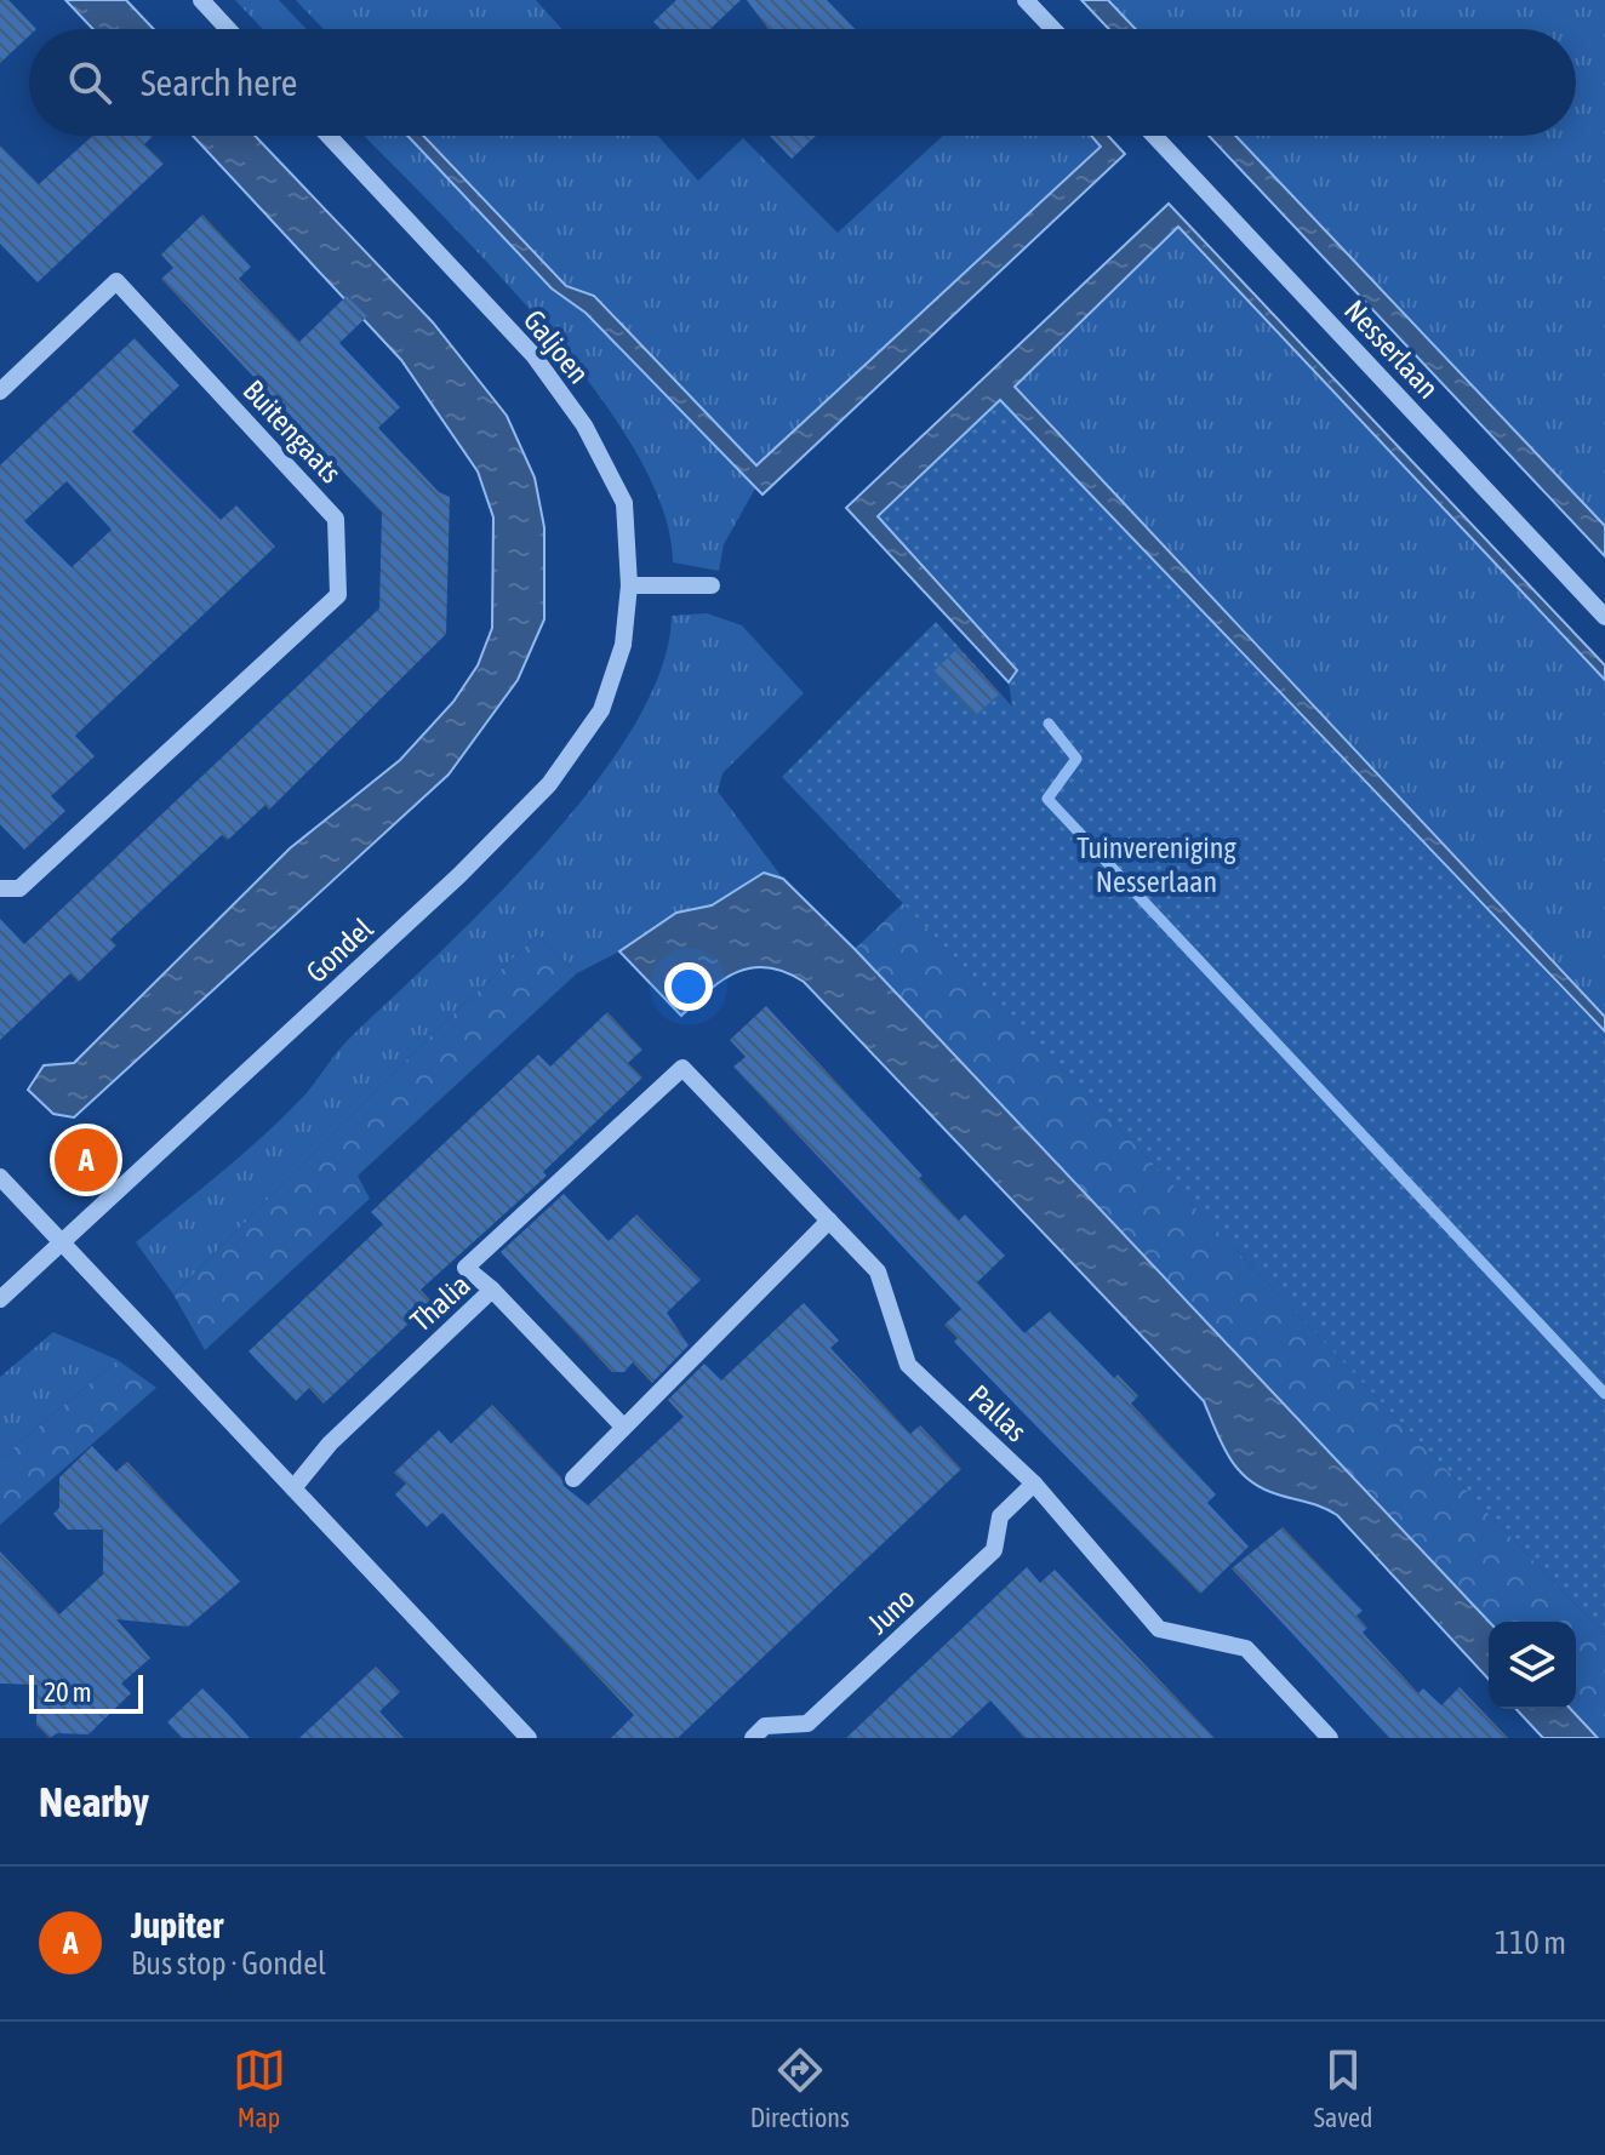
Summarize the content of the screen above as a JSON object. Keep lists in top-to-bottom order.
{
  "streets": {
    "street": [
      "Galjoen",
      "Nesserlaan",
      "Buitengaats",
      "Gondel",
      "Thalia",
      "Pallas",
      "Juno"
    ]
  },
  "crossings": [
    ["Galjoen", "Gondel"],
    ["Thalia", "Pallas"],
    ["Pallas", "Juno"]
  ],
  "parks": ["Tuinvereniging Nesserlaan"],
  "scale_bar": "20 m",
  "page": {
    "search": "Search here",
    "pins": "A",
    "scale": "20 m",
    "heading": "Nearby",
    "list": [
      {
        "mark": "A",
        "name": "Jupiter",
        "note": "Bus stop · Gondel",
        "value": "110 m"
      }
    ],
    "nav": ["Map", "Directions", "Saved"]
  }
}
